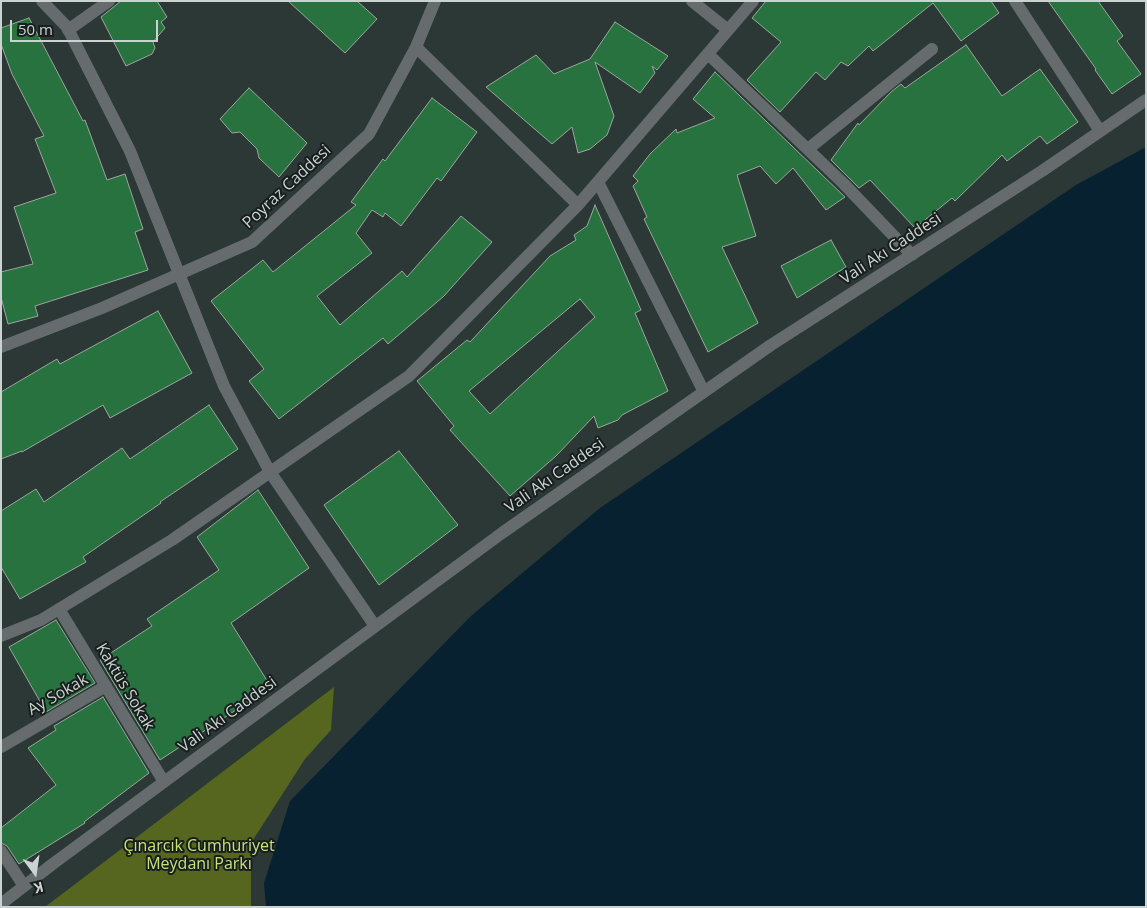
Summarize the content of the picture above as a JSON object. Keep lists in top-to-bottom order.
{
  "streets": {
    "street": [
      "Poyraz Caddesi",
      "Vali Akı Caddesi",
      "Kaktüs Sokak",
      "Ay Sokak"
    ]
  },
  "crossings": [
    ["Vali Akı Caddesi", "Kaktüs Sokak"],
    ["Kaktüs Sokak", "Ay Sokak"]
  ],
  "parks": ["Çınarcık Cumhuriyet Meydanı Parkı"],
  "scale_bar": "50 m",
  "north": "bottom"
}
